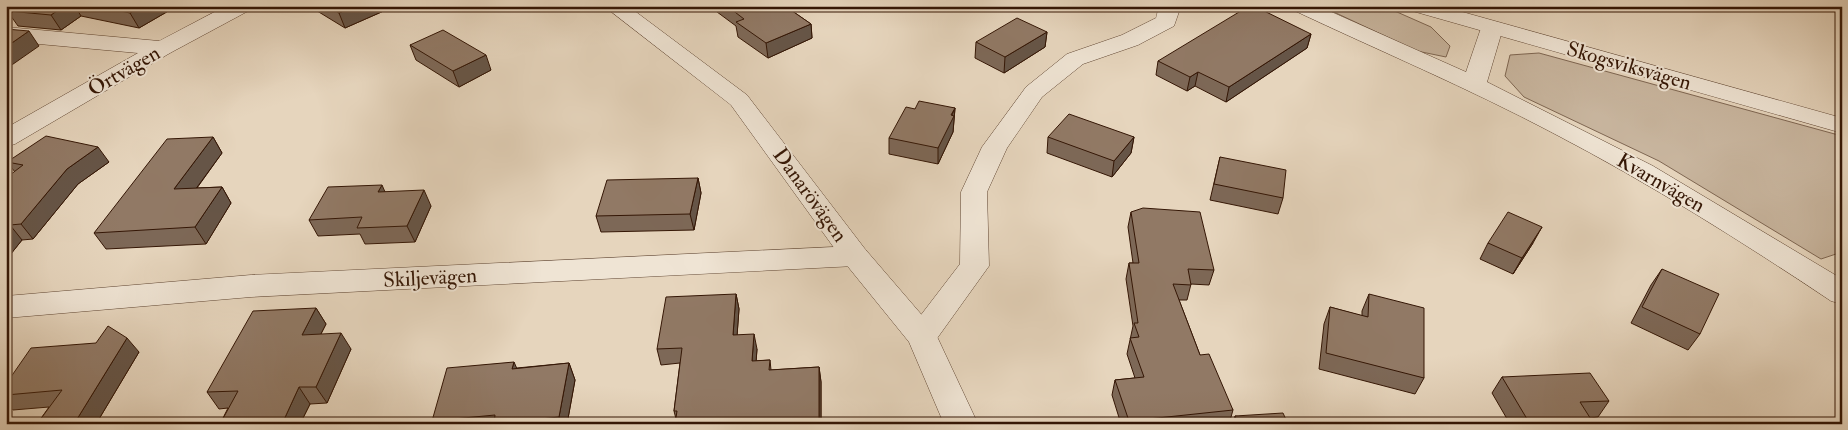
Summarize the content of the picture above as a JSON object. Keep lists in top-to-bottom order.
{
  "streets": {
    "street": [
      "Skogsviksvägen",
      "Örtvägen",
      "Kvarnvägen",
      "Danarövägen",
      "Skiljevägen"
    ]
  },
  "crossings": [
    ["Danarövägen", "Skiljevägen"]
  ]
}
